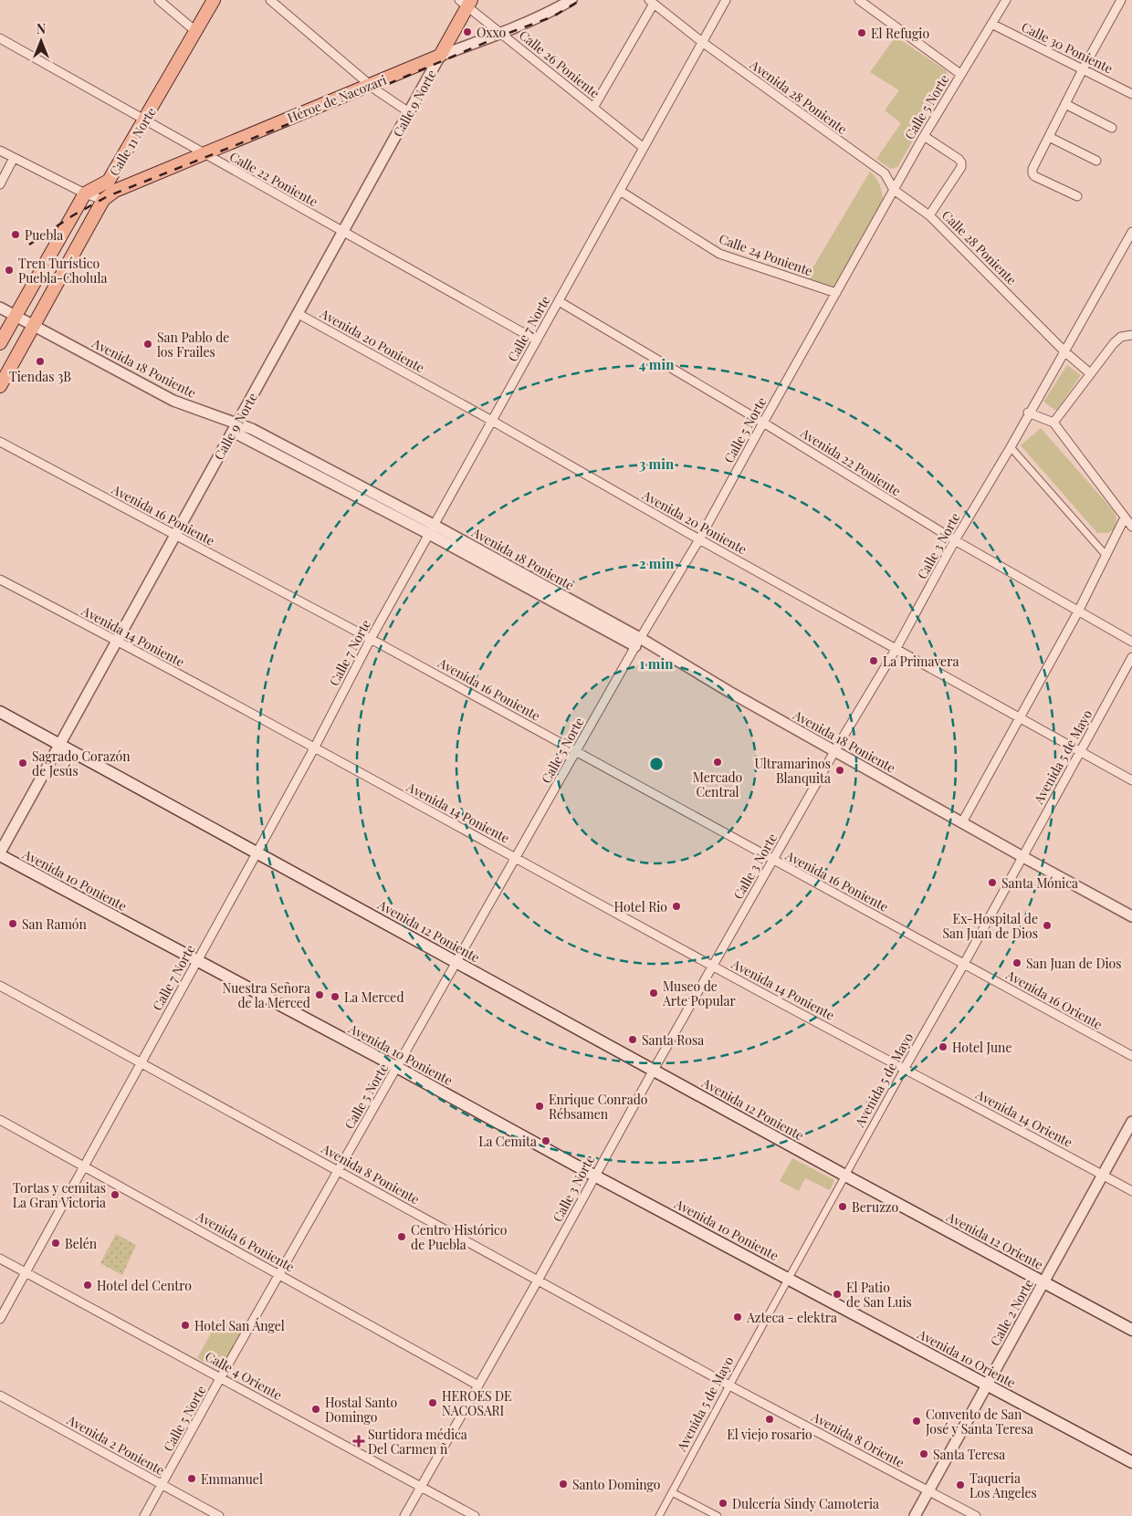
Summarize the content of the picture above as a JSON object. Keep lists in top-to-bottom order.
{
  "streets": {
    "main road": [
      "Héroe de Nacozari",
      "Calle 9 Norte",
      "Calle 11 Norte",
      "Avenida 10 Poniente",
      "Avenida 12 Poniente",
      "Avenida 12 Oriente",
      "Avenida 10 Oriente"
    ],
    "street": [
      "Calle 30 Poniente",
      "Calle 26 Poniente",
      "Avenida 28 Poniente",
      "Calle 5 Norte",
      "Calle 22 Poniente",
      "Calle 28 Poniente",
      "Calle 24 Poniente",
      "Calle 7 Norte",
      "Avenida 20 Poniente",
      "Avenida 18 Poniente",
      "Avenida 22 Poniente",
      "Avenida 16 Poniente",
      "Calle 3 Norte",
      "Avenida 14 Poniente",
      "Avenida 5 de Mayo",
      "Avenida 16 Oriente",
      "Avenida 14 Oriente",
      "Avenida 8 Poniente",
      "Avenida 6 Poniente",
      "Calle 2 Norte",
      "Calle 4 Oriente",
      "Avenida 8 Oriente",
      "Avenida 2 Poniente"
    ]
  },
  "crossings": [
    ["Calle 30 Poniente", "Calle 5 Norte"],
    ["Calle 26 Poniente", "Héroe de Nacozari"],
    ["Calle 26 Poniente", "Calle 9 Norte"],
    ["Calle 26 Poniente", "Calle 7 Norte"],
    ["Avenida 28 Poniente", "Calle 5 Norte"],
    ["Avenida 28 Poniente", "Calle 28 Poniente"],
    ["Avenida 28 Poniente", "Calle 7 Norte"],
    ["Héroe de Nacozari", "Calle 9 Norte"],
    ["Héroe de Nacozari", "Calle 22 Poniente"],
    ["Calle 9 Norte", "Calle 22 Poniente"],
    ["Calle 9 Norte", "Avenida 20 Poniente"],
    ["Calle 9 Norte", "Avenida 18 Poniente"],
    ["Calle 9 Norte", "Avenida 16 Poniente"],
    ["Calle 9 Norte", "Avenida 14 Poniente"],
    ["Calle 9 Norte", "Avenida 10 Poniente"],
    ["Calle 9 Norte", "Avenida 12 Poniente"],
    ["Calle 5 Norte", "Calle 28 Poniente"],
    ["Calle 5 Norte", "Calle 24 Poniente"],
    ["Calle 5 Norte", "Avenida 20 Poniente"],
    ["Calle 5 Norte", "Avenida 18 Poniente"],
    ["Calle 5 Norte", "Avenida 22 Poniente"],
    ["Calle 5 Norte", "Avenida 16 Poniente"],
    ["Calle 5 Norte", "Avenida 14 Poniente"],
    ["Calle 5 Norte", "Avenida 10 Poniente"],
    ["Calle 5 Norte", "Avenida 12 Poniente"],
    ["Calle 5 Norte", "Avenida 8 Poniente"],
    ["Calle 5 Norte", "Avenida 6 Poniente"],
    ["Calle 5 Norte", "Calle 4 Oriente"],
    ["Calle 5 Norte", "Avenida 2 Poniente"],
    ["Calle 11 Norte", "Calle 22 Poniente"],
    ["Calle 22 Poniente", "Calle 7 Norte"],
    ["Calle 28 Poniente", "Calle 3 Norte"],
    ["Calle 24 Poniente", "Calle 7 Norte"],
    ["Calle 7 Norte", "Avenida 20 Poniente"],
    ["Calle 7 Norte", "Avenida 18 Poniente"],
    ["Calle 7 Norte", "Avenida 22 Poniente"],
    ["Calle 7 Norte", "Avenida 16 Poniente"],
    ["Calle 7 Norte", "Avenida 14 Poniente"],
    ["Calle 7 Norte", "Avenida 10 Poniente"],
    ["Calle 7 Norte", "Avenida 12 Poniente"],
    ["Calle 7 Norte", "Avenida 8 Poniente"],
    ["Calle 7 Norte", "Avenida 6 Poniente"],
    ["Calle 7 Norte", "Calle 4 Oriente"],
    ["Avenida 20 Poniente", "Calle 3 Norte"],
    ["Avenida 20 Poniente", "Avenida 5 de Mayo"],
    ["Avenida 18 Poniente", "Calle 3 Norte"],
    ["Avenida 18 Poniente", "Avenida 5 de Mayo"],
    ["Avenida 22 Poniente", "Calle 3 Norte"],
    ["Avenida 16 Poniente", "Calle 3 Norte"],
    ["Avenida 16 Poniente", "Avenida 5 de Mayo"],
    ["Avenida 16 Poniente", "Avenida 16 Oriente"],
    ["Calle 3 Norte", "Avenida 14 Poniente"],
    ["Calle 3 Norte", "Avenida 10 Poniente"],
    ["Calle 3 Norte", "Avenida 12 Poniente"],
    ["Calle 3 Norte", "Avenida 8 Poniente"],
    ["Calle 3 Norte", "Avenida 6 Poniente"],
    ["Calle 3 Norte", "Calle 4 Oriente"],
    ["Avenida 14 Poniente", "Avenida 5 de Mayo"],
    ["Avenida 14 Poniente", "Avenida 14 Oriente"],
    ["Avenida 5 de Mayo", "Avenida 10 Poniente"],
    ["Avenida 5 de Mayo", "Avenida 12 Poniente"],
    ["Avenida 5 de Mayo", "Avenida 16 Oriente"],
    ["Avenida 5 de Mayo", "Avenida 14 Oriente"],
    ["Avenida 5 de Mayo", "Avenida 8 Poniente"],
    ["Avenida 5 de Mayo", "Avenida 12 Oriente"],
    ["Avenida 5 de Mayo", "Avenida 10 Oriente"],
    ["Avenida 5 de Mayo", "Avenida 8 Oriente"],
    ["Avenida 10 Poniente", "Avenida 10 Oriente"],
    ["Avenida 12 Poniente", "Avenida 12 Oriente"],
    ["Avenida 14 Oriente", "Calle 2 Norte"],
    ["Avenida 8 Poniente", "Avenida 8 Oriente"],
    ["Avenida 12 Oriente", "Calle 2 Norte"],
    ["Calle 2 Norte", "Avenida 10 Oriente"],
    ["Calle 2 Norte", "Avenida 8 Oriente"]
  ],
  "places": {
    "other": [
      "Oxxo",
      "El Refugio",
      "Puebla",
      "Tren Turístico Puebla-Cholula",
      "San Pablo de los Frailes",
      "Tiendas 3B",
      "La Primavera",
      "Mercado Central",
      "Sagrado Corazón de Jesús",
      "Ultramarinos Blanquita",
      "Santa Mónica",
      "Hotel Rio",
      "San Ramón",
      "Ex-Hospital de San Juan de Dios",
      "San Juan de Dios",
      "Museo de Arte Popular",
      "Nuestra Señora de la Merced",
      "La Merced",
      "Santa Rosa",
      "Hotel June",
      "Enrique Conrado Rébsamen",
      "La Cemita",
      "Tortas y cemitas La Gran Victoria",
      "Beruzzo",
      "Centro Histórico de Puebla",
      "Belén",
      "Hotel del Centro",
      "El Patio de San Luis",
      "Azteca - elektra",
      "Hotel San Ángel",
      "HEROES DE NACOSARI",
      "Hostal Santo Domingo",
      "El viejo rosario",
      "Convento de San José y Santa Teresa",
      "Santa Teresa",
      "Emmanuel",
      "Santo Domingo",
      "Taqueria Los Angeles",
      "Dulcería Sindy Camoteria"
    ],
    "health": ["Surtidora médica Del Carmen ñ"]
  },
  "north": "top",
  "rings": [
    "4 min",
    "3 min",
    "2 min",
    "1 min"
  ]
}
